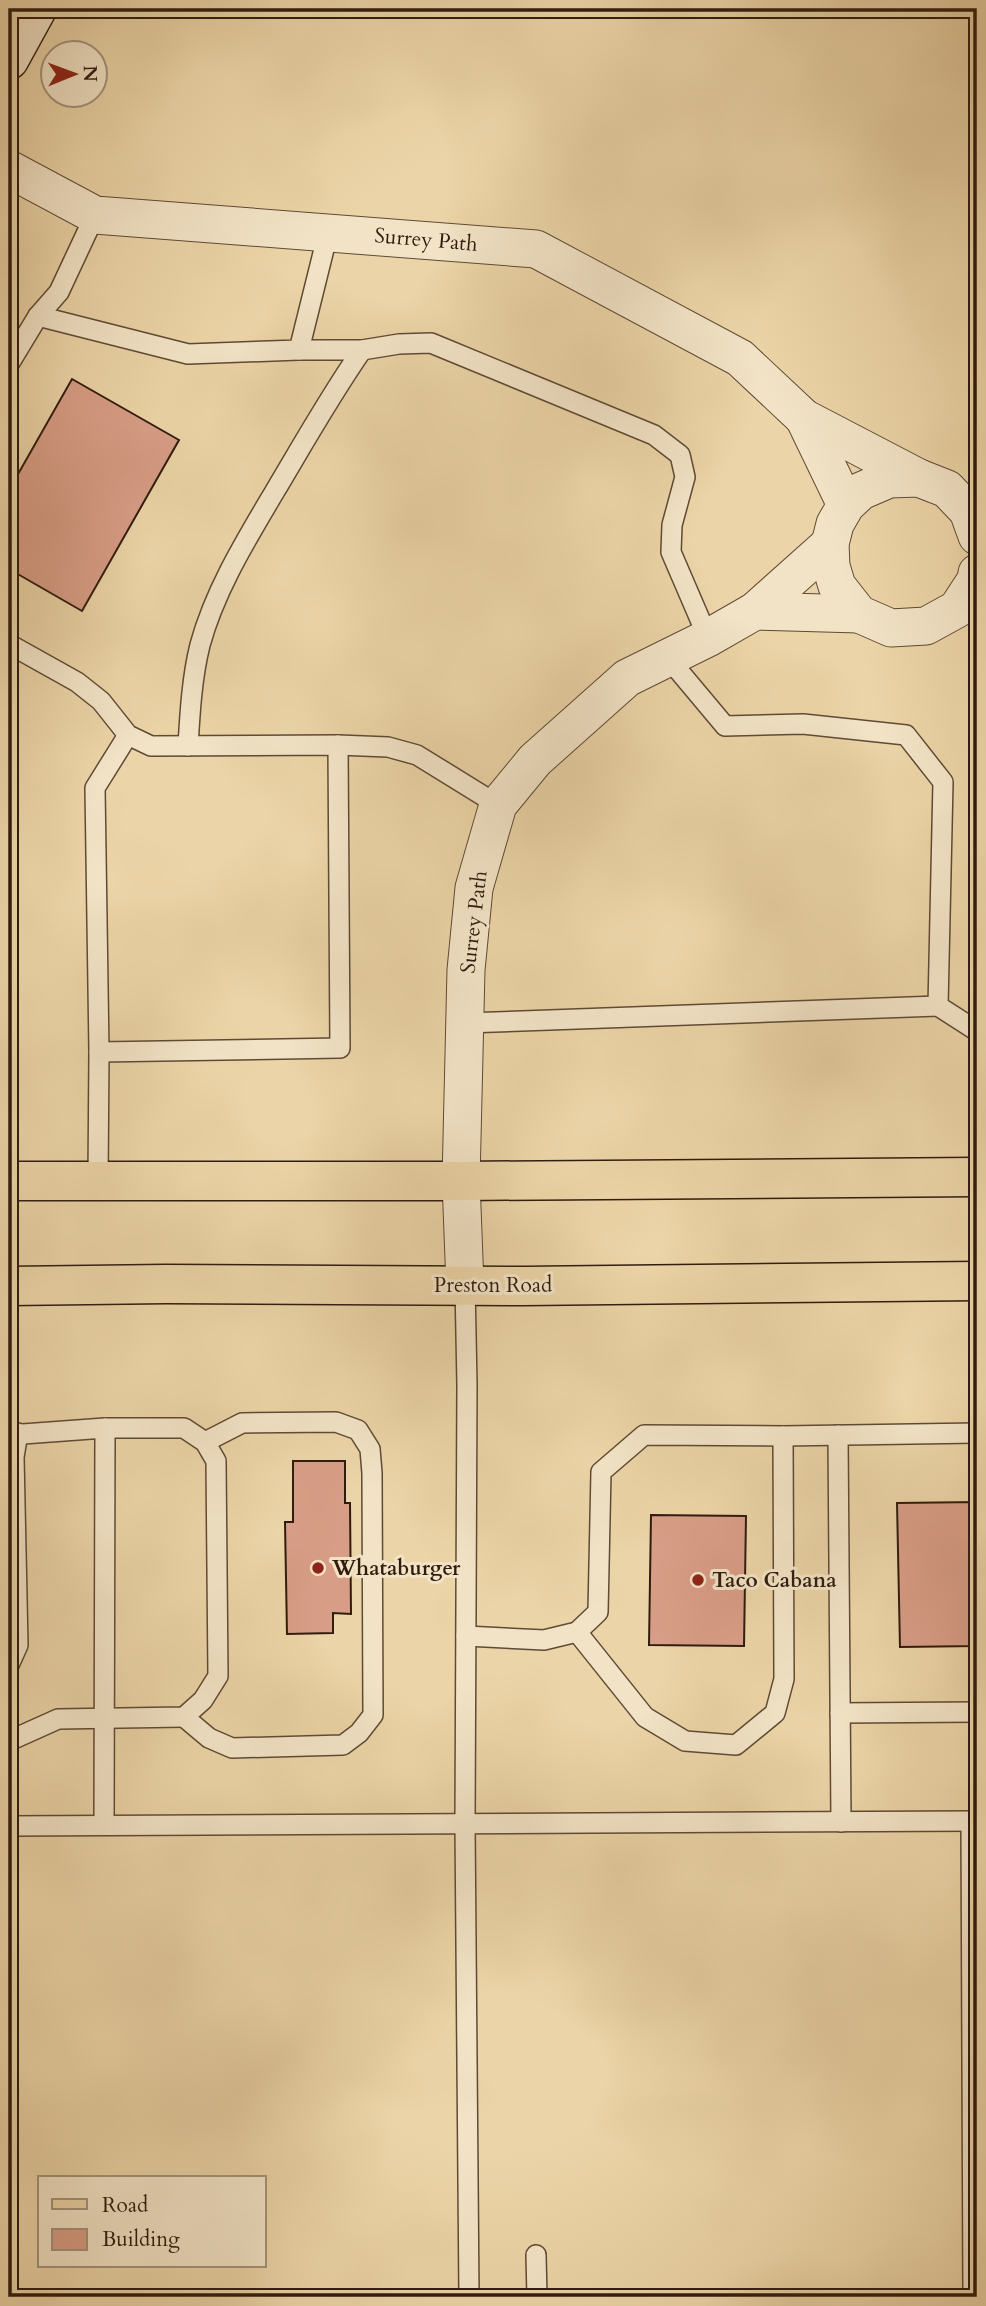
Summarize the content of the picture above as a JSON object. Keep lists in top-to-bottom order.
{
  "streets": {
    "main road": ["Preston Road"],
    "street": ["Surrey Path"]
  },
  "crossings": [
    ["Surrey Path", "Preston Road"]
  ],
  "places": ["Whataburger", "Taco Cabana"],
  "legend": ["Road", "Building"],
  "north": "right"
}
